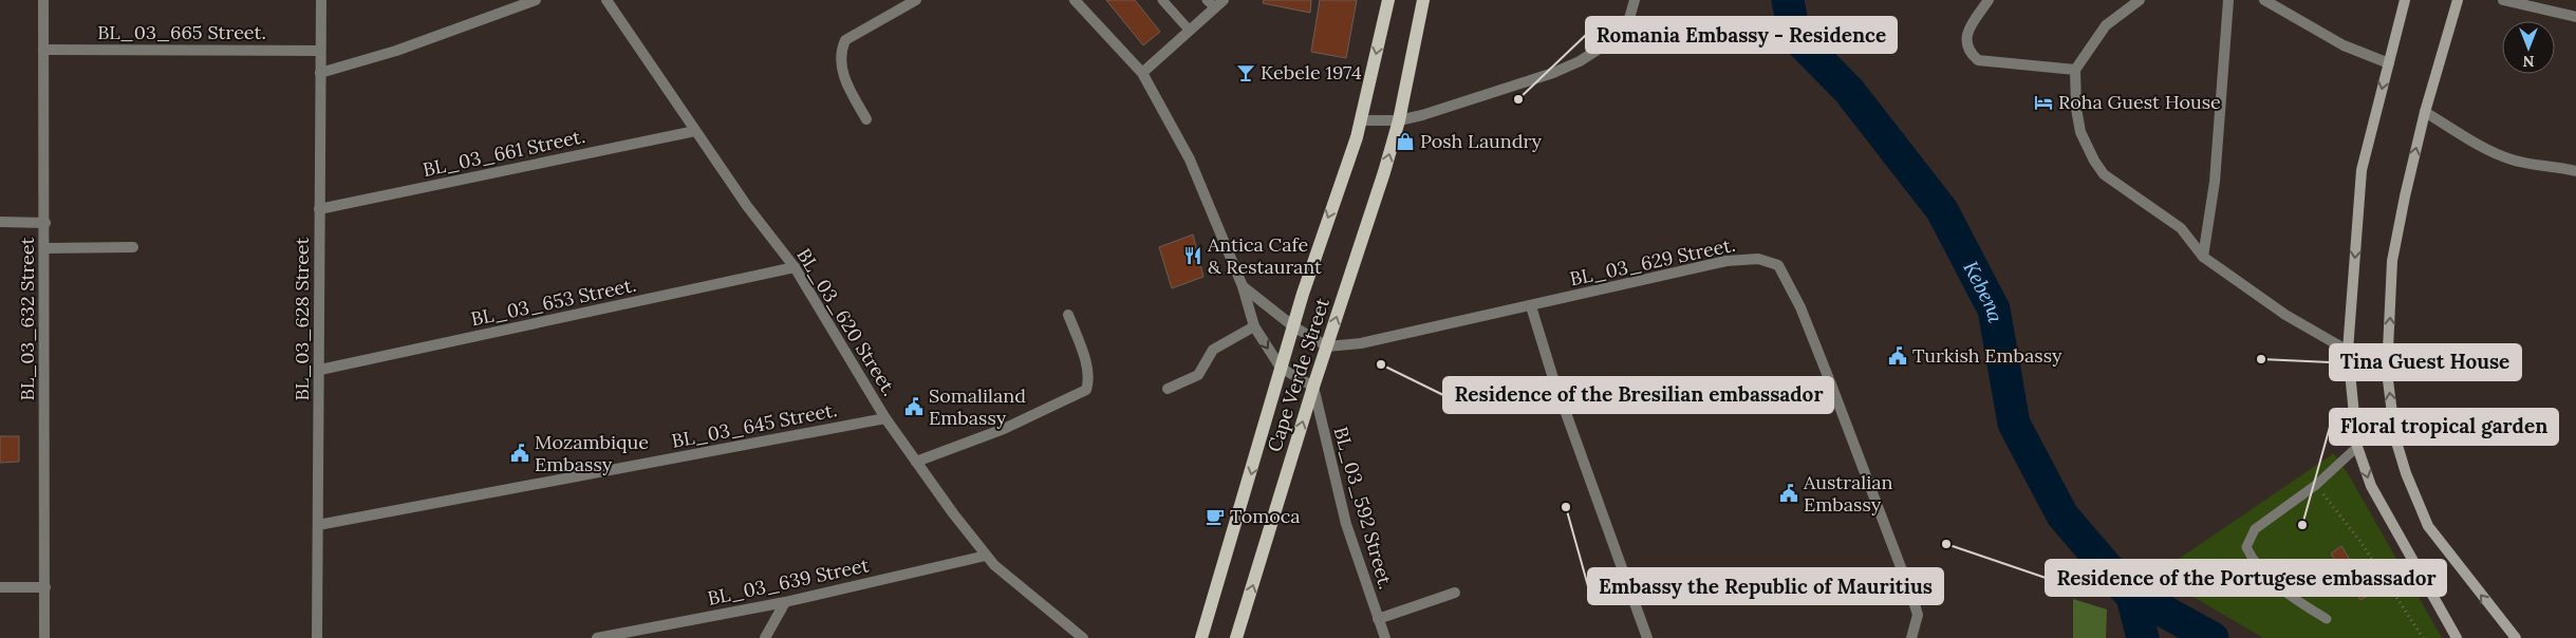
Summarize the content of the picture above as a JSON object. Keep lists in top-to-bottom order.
{
  "streets": {
    "main road": ["Cape Verde Street"],
    "street": [
      "BL_03_665 Street.",
      "BL_03_661 Street.",
      "BL_03_629 Street.",
      "BL_03_653 Street.",
      "BL_03_632 Street",
      "BL_03_628 Street",
      "BL_03_620 Street.",
      "BL_03_645 Street.",
      "BL_03_592 Street.",
      "BL_03_639 Street"
    ]
  },
  "crossings": [
    ["BL_03_665 Street.", "BL_03_632 Street"],
    ["BL_03_665 Street.", "BL_03_628 Street"],
    ["BL_03_661 Street.", "BL_03_628 Street"],
    ["BL_03_661 Street.", "BL_03_620 Street."],
    ["BL_03_629 Street.", "Cape Verde Street"],
    ["BL_03_653 Street.", "BL_03_628 Street"],
    ["BL_03_653 Street.", "BL_03_620 Street."],
    ["BL_03_628 Street", "BL_03_645 Street."],
    ["BL_03_620 Street.", "BL_03_645 Street."],
    ["BL_03_620 Street.", "BL_03_639 Street"],
    ["Cape Verde Street", "BL_03_592 Street."]
  ],
  "water": ["Kebena"],
  "places": {
    "bar": ["Kebele 1974"],
    "other": [
      "Romania Embassy - Residence",
      "Tina Guest House",
      "Residence of the Bresilian embassador",
      "Embassy the Republic of Mauritius",
      "Floral tropical garden",
      "Residence of the Portugese embassador"
    ],
    "hotel": ["Roha Guest House"],
    "shop": ["Posh Laundry"],
    "restaurant": ["Antica Cafe & Restaurant"],
    "public building": [
      "Turkish Embassy",
      "Somaliland Embassy",
      "Mozambique Embassy",
      "Australian Embassy"
    ],
    "cafe": ["Tomoca"]
  },
  "north": "bottom"
}
